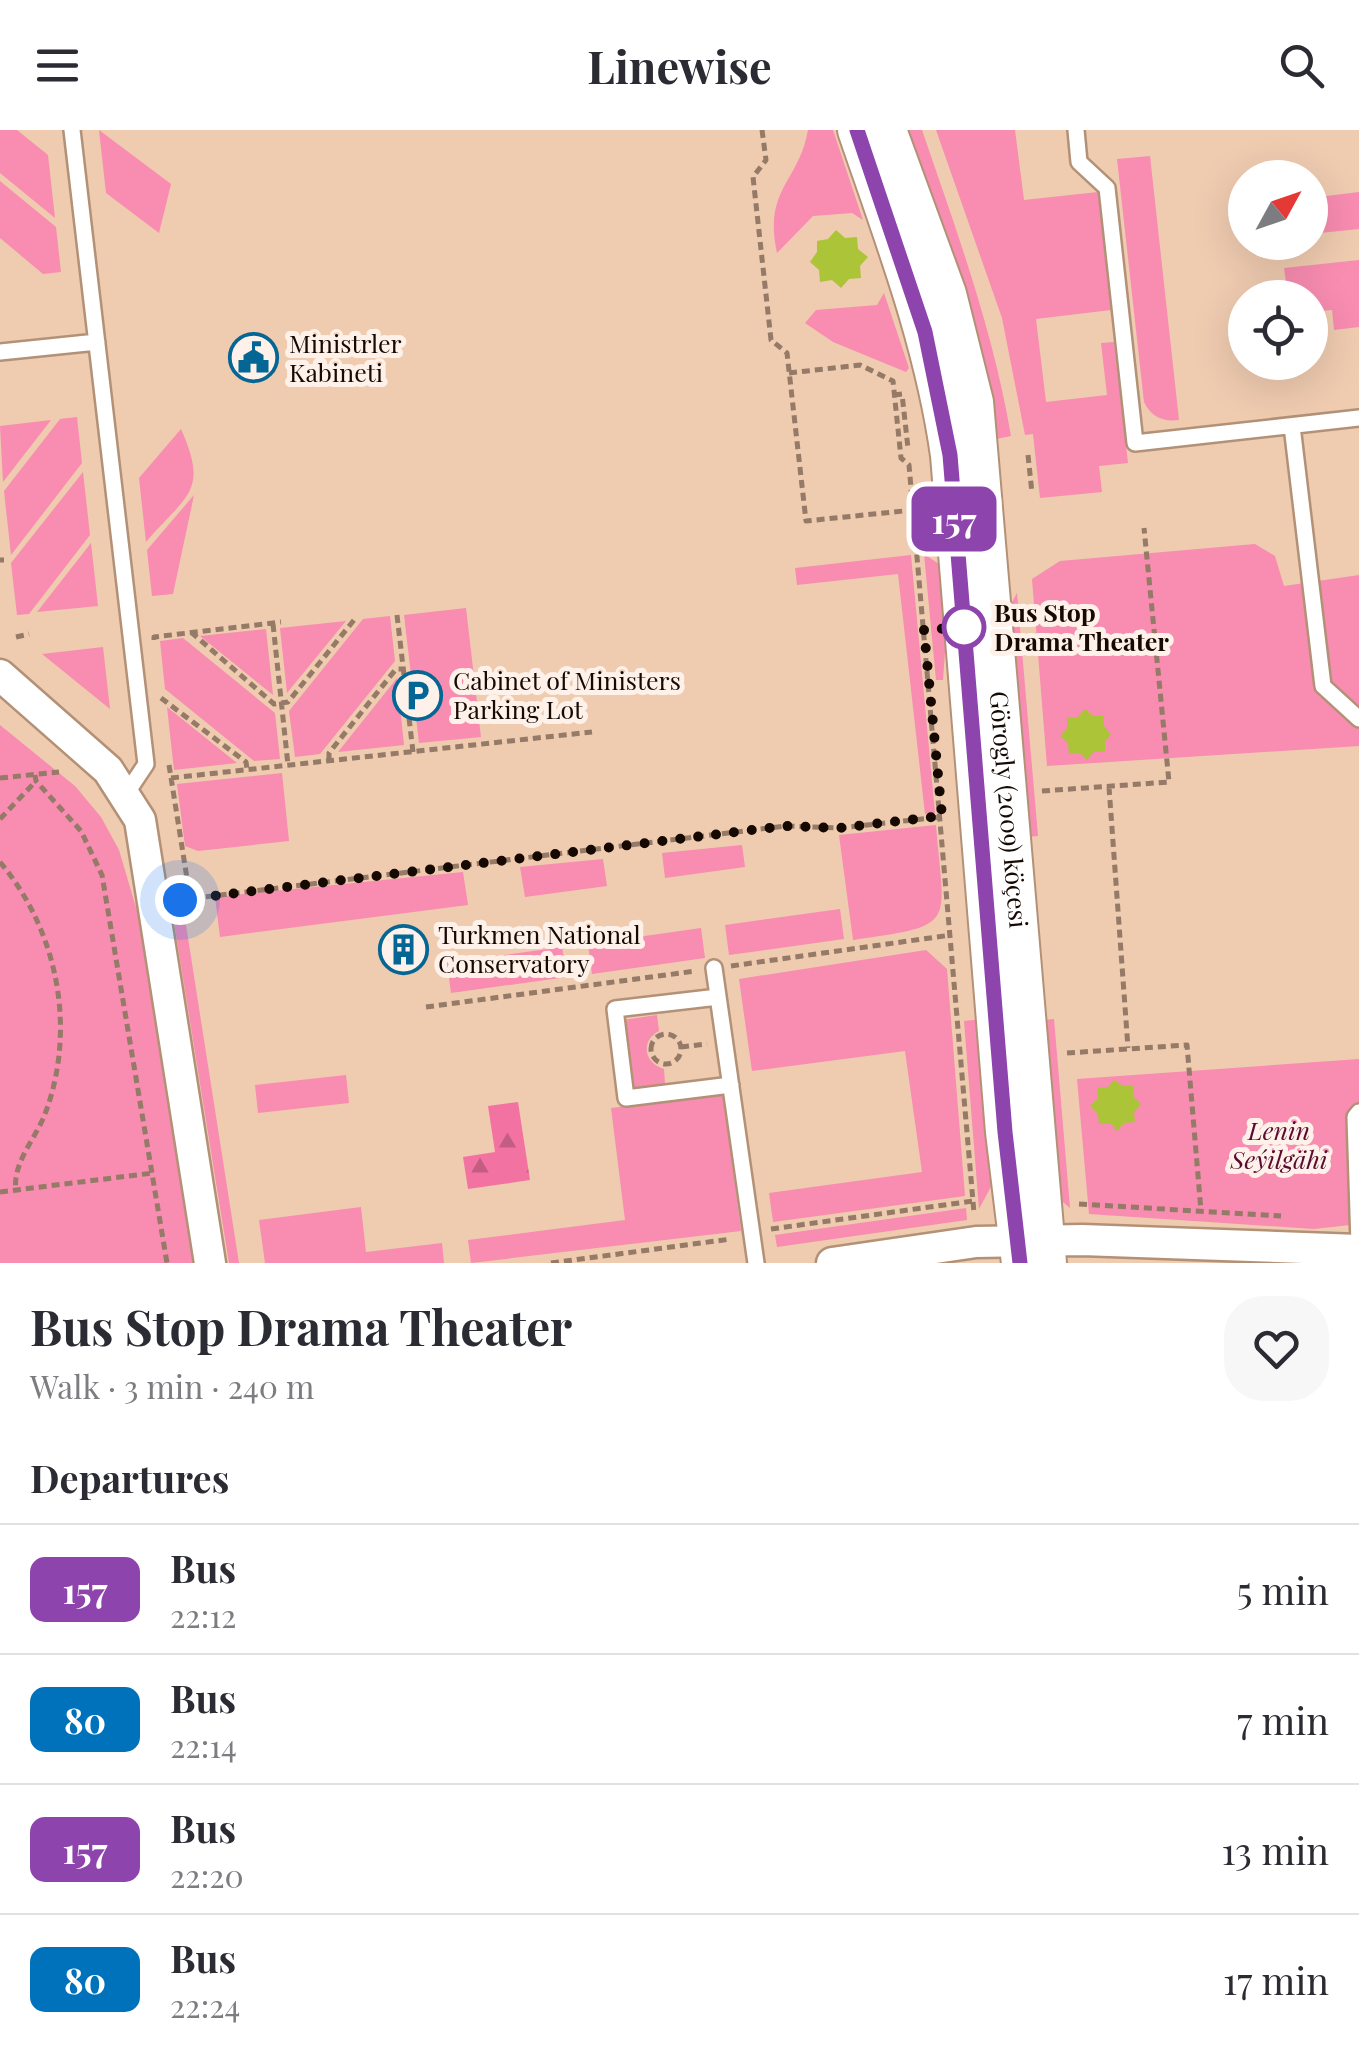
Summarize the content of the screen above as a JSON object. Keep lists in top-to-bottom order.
{
  "streets": {
    "street": ["Görogly (2009) köçesi"]
  },
  "parks": ["Lenin Seýilgähi"],
  "places": {
    "public building": ["Ministrler Kabineti"],
    "other": ["Bus Stop Drama Theater"],
    "parking": ["Cabinet of Ministers Parking Lot"],
    "building": ["Turkmen National Conservatory"]
  },
  "lines": ["bus line 157"],
  "north": "top right",
  "page": {
    "header": "Linewise",
    "on_map": "157",
    "heading": [
      ["Bus Stop Drama Theater", "Walk · 3 min · 240 m"],
      "Departures"
    ],
    "list": [
      {
        "mark": "157",
        "name": "Bus",
        "note": "22:12",
        "value": "5 min"
      },
      {
        "mark": "80",
        "name": "Bus",
        "note": "22:14",
        "value": "7 min"
      },
      {
        "mark": "157",
        "name": "Bus",
        "note": "22:20",
        "value": "13 min"
      },
      {
        "mark": "80",
        "name": "Bus",
        "note": "22:24",
        "value": "17 min"
      }
    ]
  }
}
